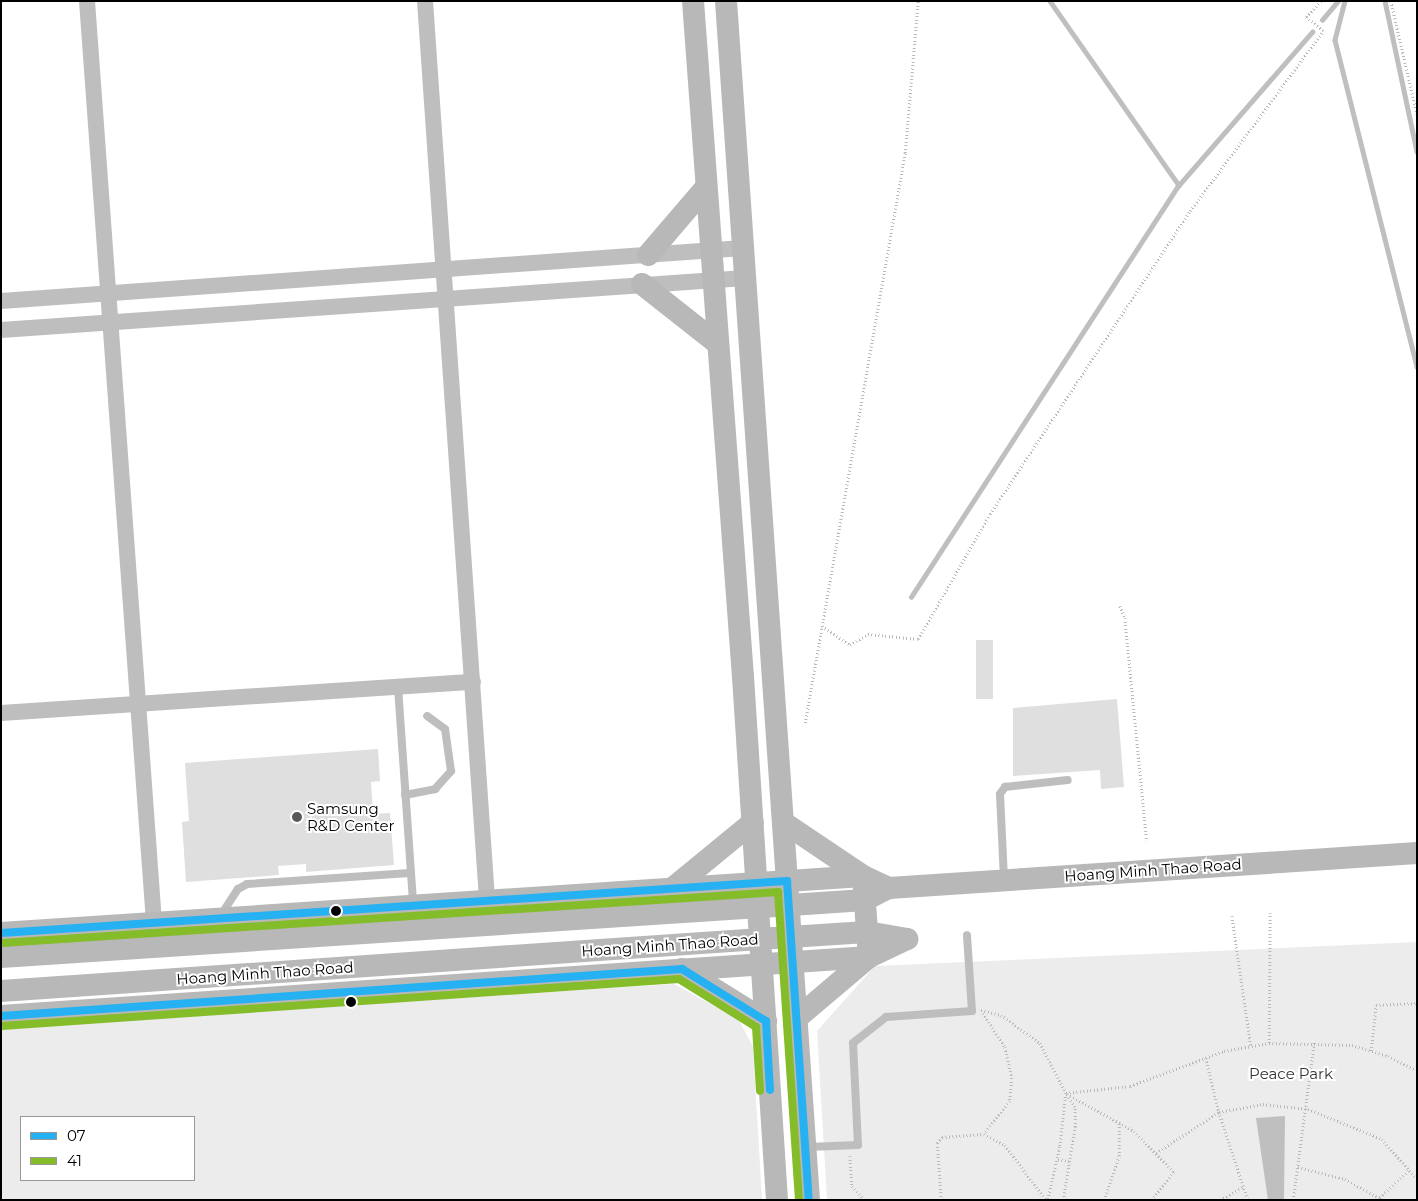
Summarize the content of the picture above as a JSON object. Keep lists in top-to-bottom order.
{
  "streets": {
    "main road": ["Hoang Minh Thao Road"]
  },
  "parks": ["Peace Park"],
  "places": ["Samsung R&D Center"],
  "lines": ["transit line 07", "transit line 41"],
  "legend": ["07", "41"]
}
